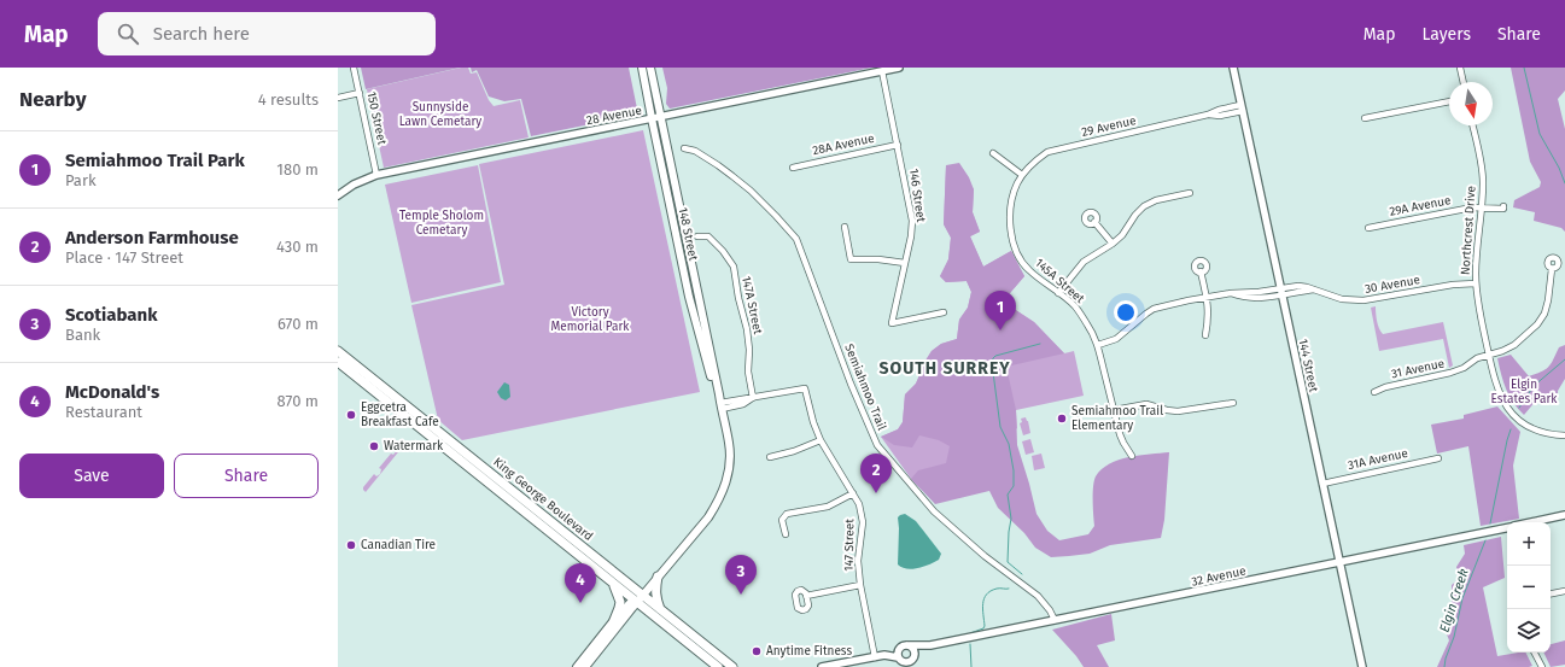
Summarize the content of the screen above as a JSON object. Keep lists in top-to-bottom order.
{
  "streets": {
    "main road": ["148 Street", "King George Boulevard"],
    "street": [
      "28 Avenue",
      "150 Street",
      "29 Avenue",
      "28A Avenue",
      "146 Street",
      "29A Avenue",
      "Northcrest Drive",
      "145A Street",
      "30 Avenue",
      "147A Street",
      "144 Street",
      "31 Avenue",
      "Semiahmoo Trail",
      "31A Avenue",
      "147 Street",
      "32 Avenue"
    ]
  },
  "crossings": [
    ["28 Avenue", "150 Street"],
    ["28 Avenue", "146 Street"],
    ["28 Avenue", "148 Street"],
    ["29 Avenue", "145A Street"],
    ["29 Avenue", "144 Street"],
    ["28A Avenue", "146 Street"],
    ["29A Avenue", "Northcrest Drive"],
    ["Northcrest Drive", "30 Avenue"],
    ["Northcrest Drive", "31 Avenue"],
    ["148 Street", "King George Boulevard"],
    ["145A Street", "30 Avenue"],
    ["30 Avenue", "144 Street"],
    ["147A Street", "147 Street"],
    ["144 Street", "31A Avenue"],
    ["144 Street", "32 Avenue"],
    ["Semiahmoo Trail", "32 Avenue"]
  ],
  "districts": ["SOUTH SURREY"],
  "water": ["Elgin Creek"],
  "parks": [
    "Sunnyside Lawn Cemetary",
    "Temple Sholom Cemetary",
    "Victory Memorial Park",
    "Elgin Estates Park"
  ],
  "places": [
    "Eggcetra Breakfast Cafe",
    "Semiahmoo Trail Elementary",
    "Watermark",
    "Canadian Tire",
    "Anytime Fitness"
  ],
  "north": "bottom",
  "page": {
    "header": "Map",
    "search": "Search here",
    "nav": ["Map", "Layers", "Share"],
    "heading": ["Nearby", "4 results"],
    "list": [
      {
        "mark": "1",
        "name": "Semiahmoo Trail Park",
        "note": "Park",
        "value": "180 m"
      },
      {
        "mark": "2",
        "name": "Anderson Farmhouse",
        "note": "Place · 147 Street",
        "value": "430 m"
      },
      {
        "mark": "3",
        "name": "Scotiabank",
        "note": "Bank",
        "value": "670 m"
      },
      {
        "mark": "4",
        "name": "McDonald's",
        "note": "Restaurant",
        "value": "870 m"
      }
    ],
    "pins": [
      "1",
      "2",
      "3",
      "4"
    ],
    "buttons": ["Save", "Share"],
    "map_buttons": ["+", "−"]
  }
}
